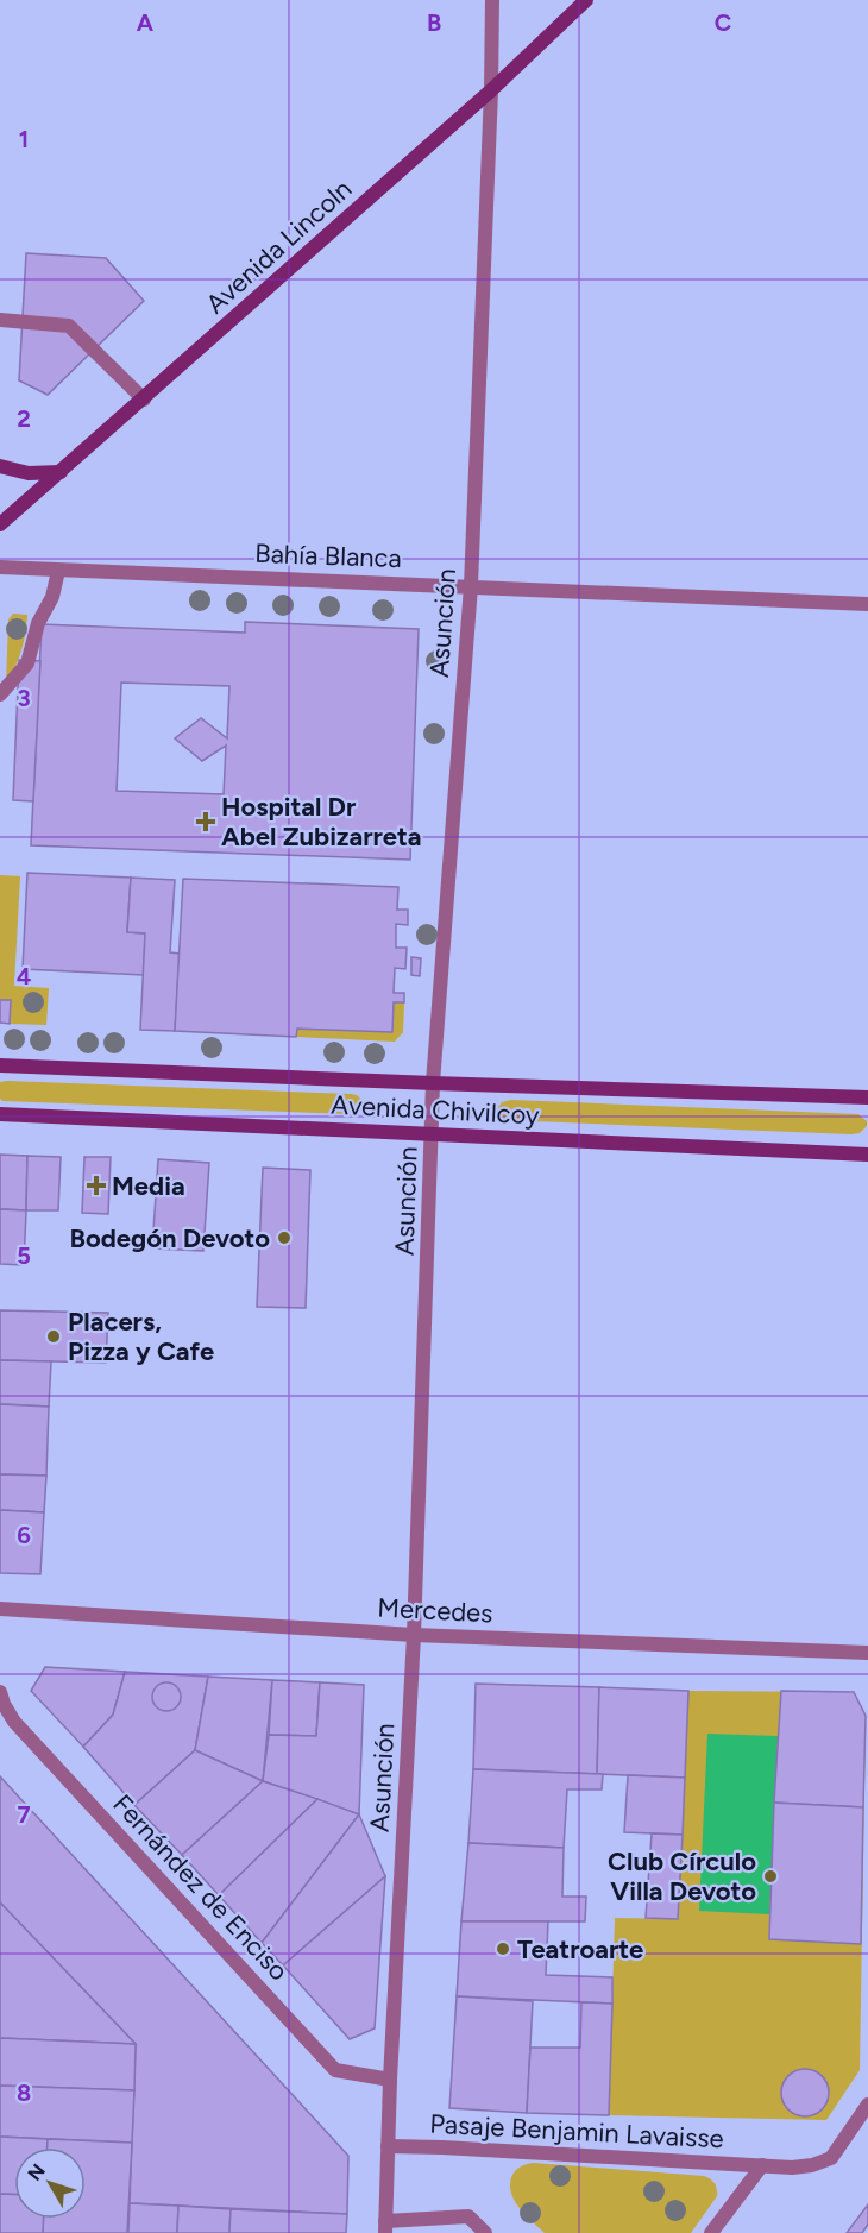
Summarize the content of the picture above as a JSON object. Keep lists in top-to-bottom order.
{
  "streets": {
    "street": [
      "Avenida Lincoln",
      "Bahía Blanca",
      "Asunción",
      "Avenida Chivilcoy",
      "Mercedes",
      "Fernández de Enciso",
      "Pasaje Benjamin Lavaisse"
    ]
  },
  "crossings": [
    ["Avenida Lincoln", "Asunción"],
    ["Bahía Blanca", "Asunción"],
    ["Asunción", "Avenida Chivilcoy"],
    ["Asunción", "Mercedes"],
    ["Asunción", "Fernández de Enciso"],
    ["Asunción", "Pasaje Benjamin Lavaisse"]
  ],
  "places": {
    "health": ["Hospital Dr Abel Zubizarreta", "Media"],
    "other": [
      "Bodegón Devoto",
      "Placers, Pizza y Cafe",
      "Club Círculo Villa Devoto",
      "Teatroarte"
    ]
  },
  "north": "top left",
  "grid": {
    "columns": ["A", "B", "C"],
    "rows": [
      "1",
      "2",
      "3",
      "4",
      "5",
      "6",
      "7",
      "8"
    ]
  }
}
